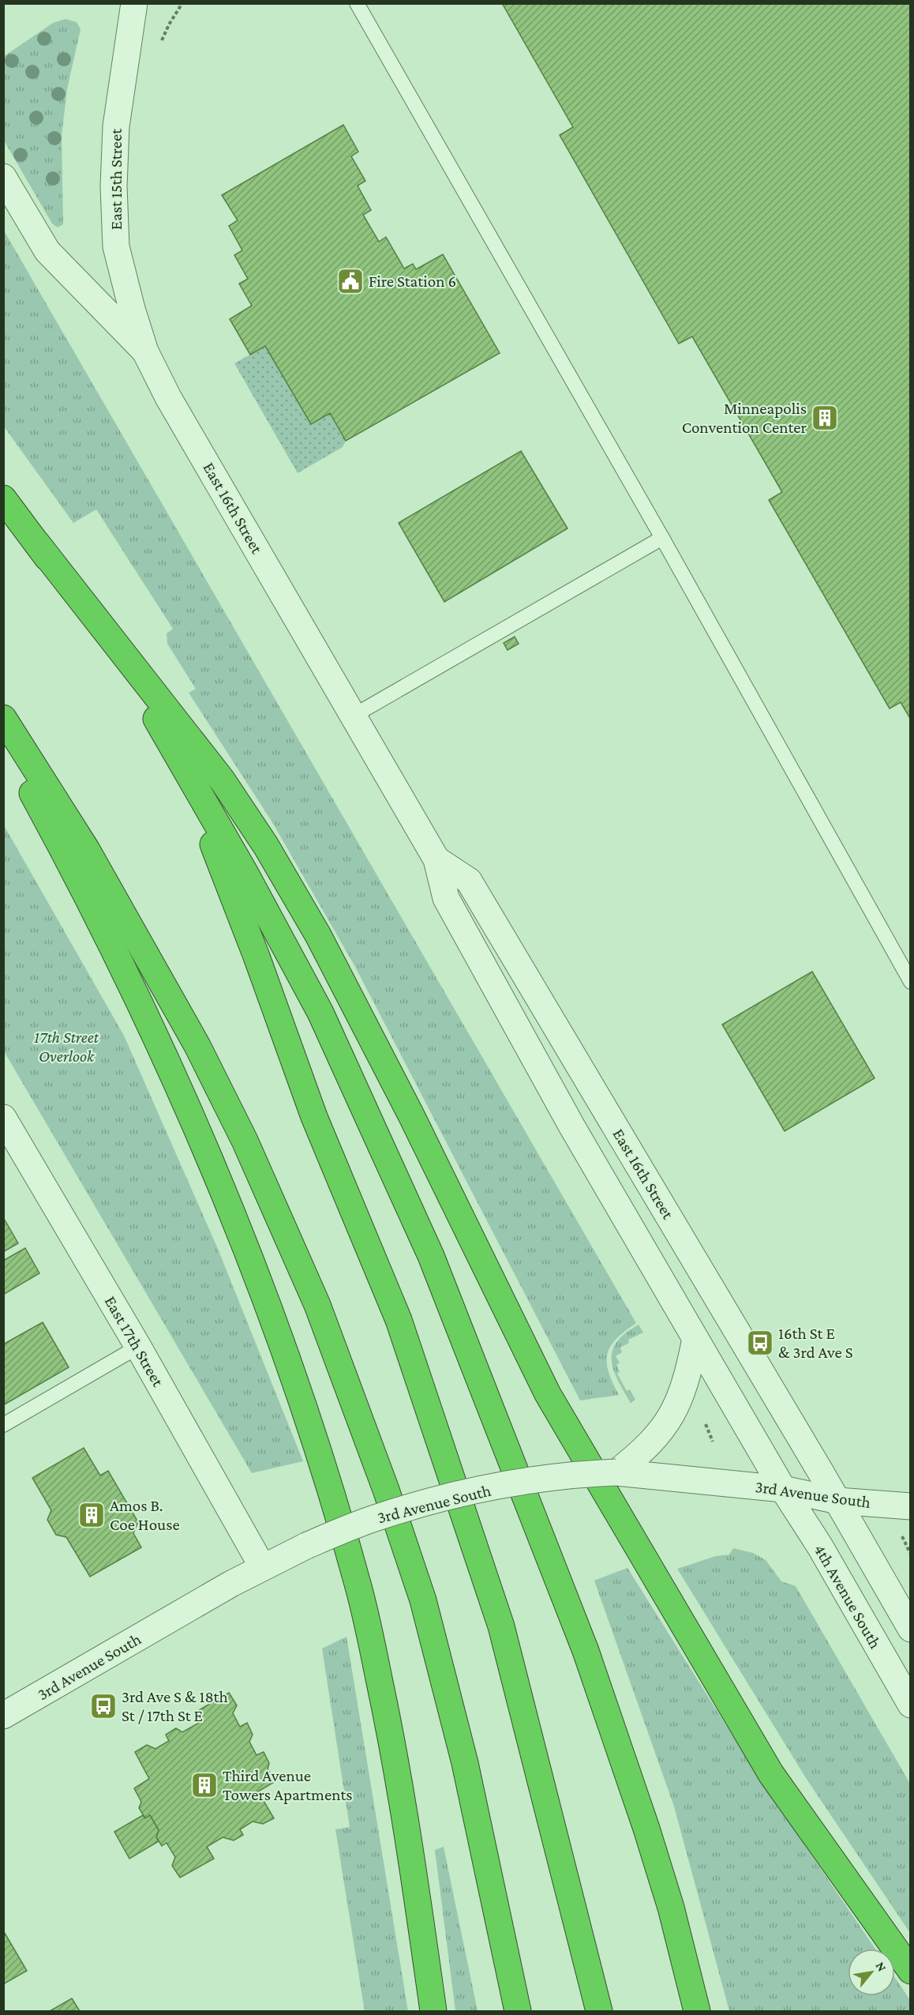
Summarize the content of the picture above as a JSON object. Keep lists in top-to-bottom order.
{
  "streets": {
    "street": [
      "East 15th Street",
      "East 16th Street",
      "East 17th Street",
      "3rd Avenue South",
      "4th Avenue South"
    ]
  },
  "crossings": [
    ["East 15th Street", "East 16th Street"],
    ["East 16th Street", "3rd Avenue South"],
    ["East 16th Street", "4th Avenue South"],
    ["East 17th Street", "3rd Avenue South"],
    ["3rd Avenue South", "4th Avenue South"]
  ],
  "parks": ["17th Street Overlook"],
  "places": {
    "public building": ["Fire Station 6"],
    "building": ["Minneapolis Convention Center", "Amos B. Coe House", "Third Avenue Towers Apartments"],
    "bus stop": ["16th St E & 3rd Ave S", "3rd Ave S & 18th St / 17th St E"]
  },
  "north": "top right"
}
